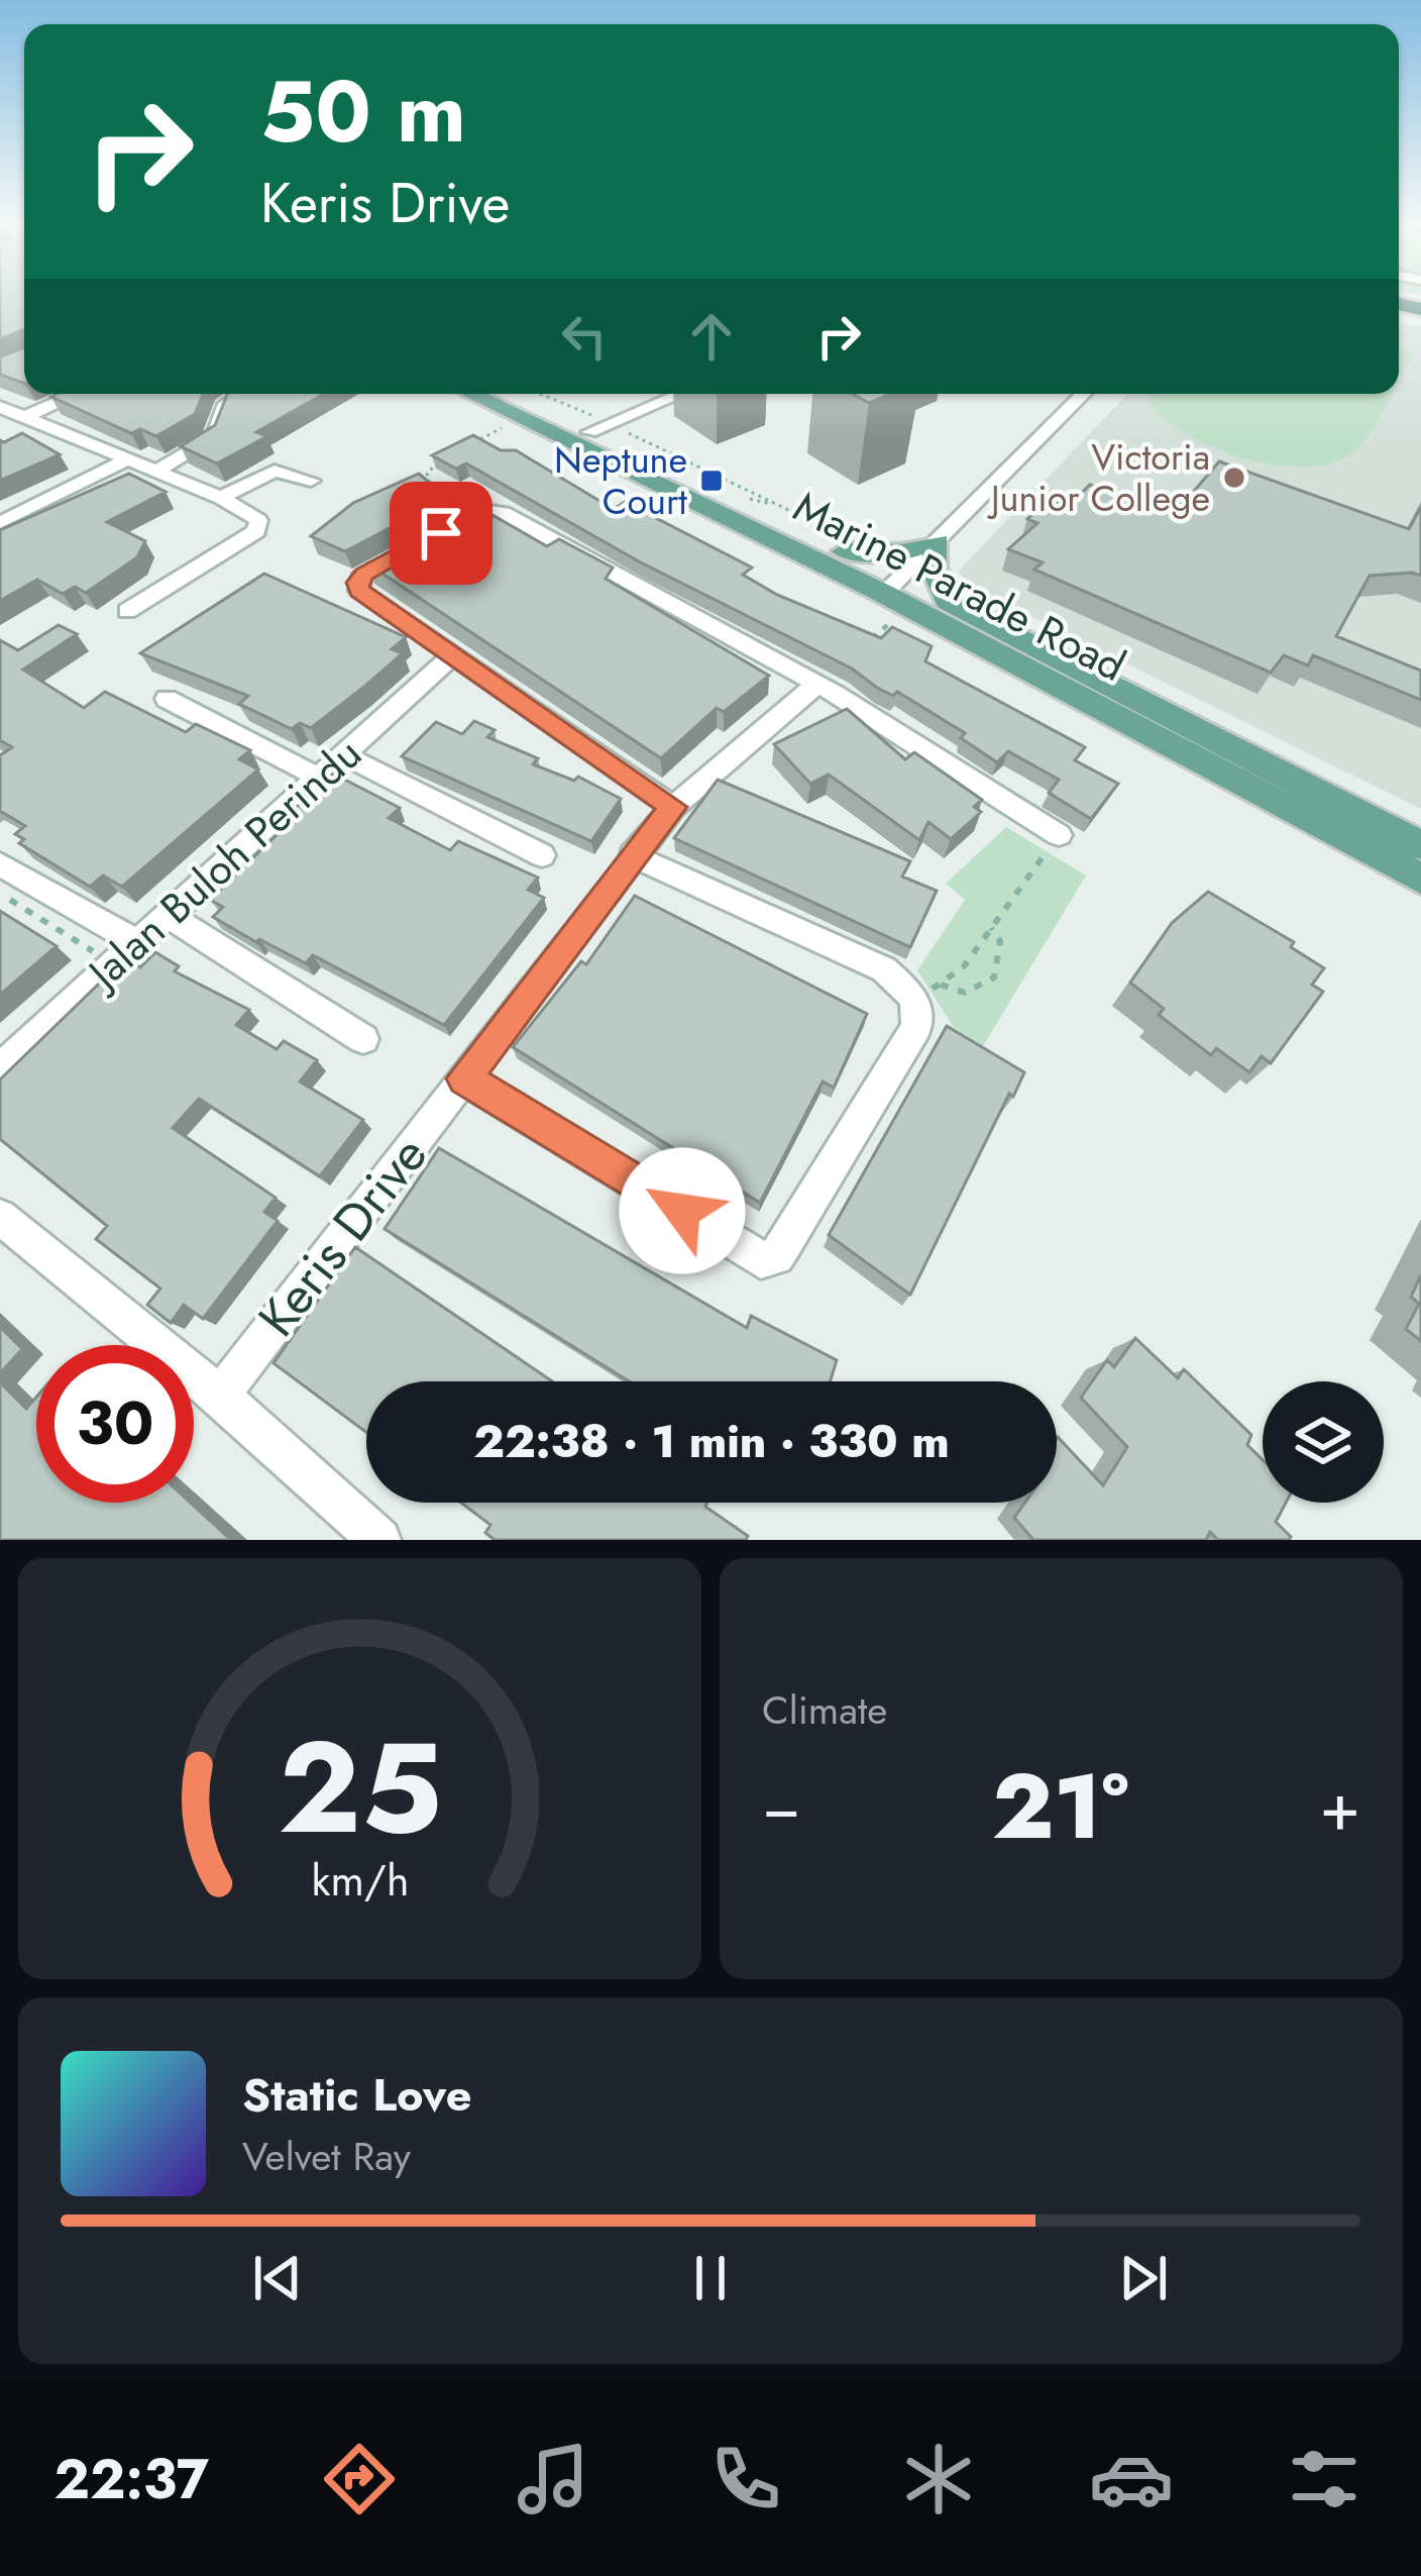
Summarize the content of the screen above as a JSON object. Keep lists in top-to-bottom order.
{
  "streets": {
    "main road": ["Marine Parade Road"],
    "street": ["Jalan Buloh Perindu", "Keris Drive"]
  },
  "places": {
    "other": ["Victoria Junior College"],
    "transit": ["Neptune Court"]
  },
  "page": {
    "turn": ["50 m", "Keris Drive"],
    "limit": "30",
    "trip": "22:38 · 1 min · 330 m",
    "tile": "Climate",
    "heat": ["−", "21°", "+"],
    "song": ["Static Love", "Velvet Ray"],
    "tabs": "22:37",
    "gauge": ["25", "km/h"]
  }
}
